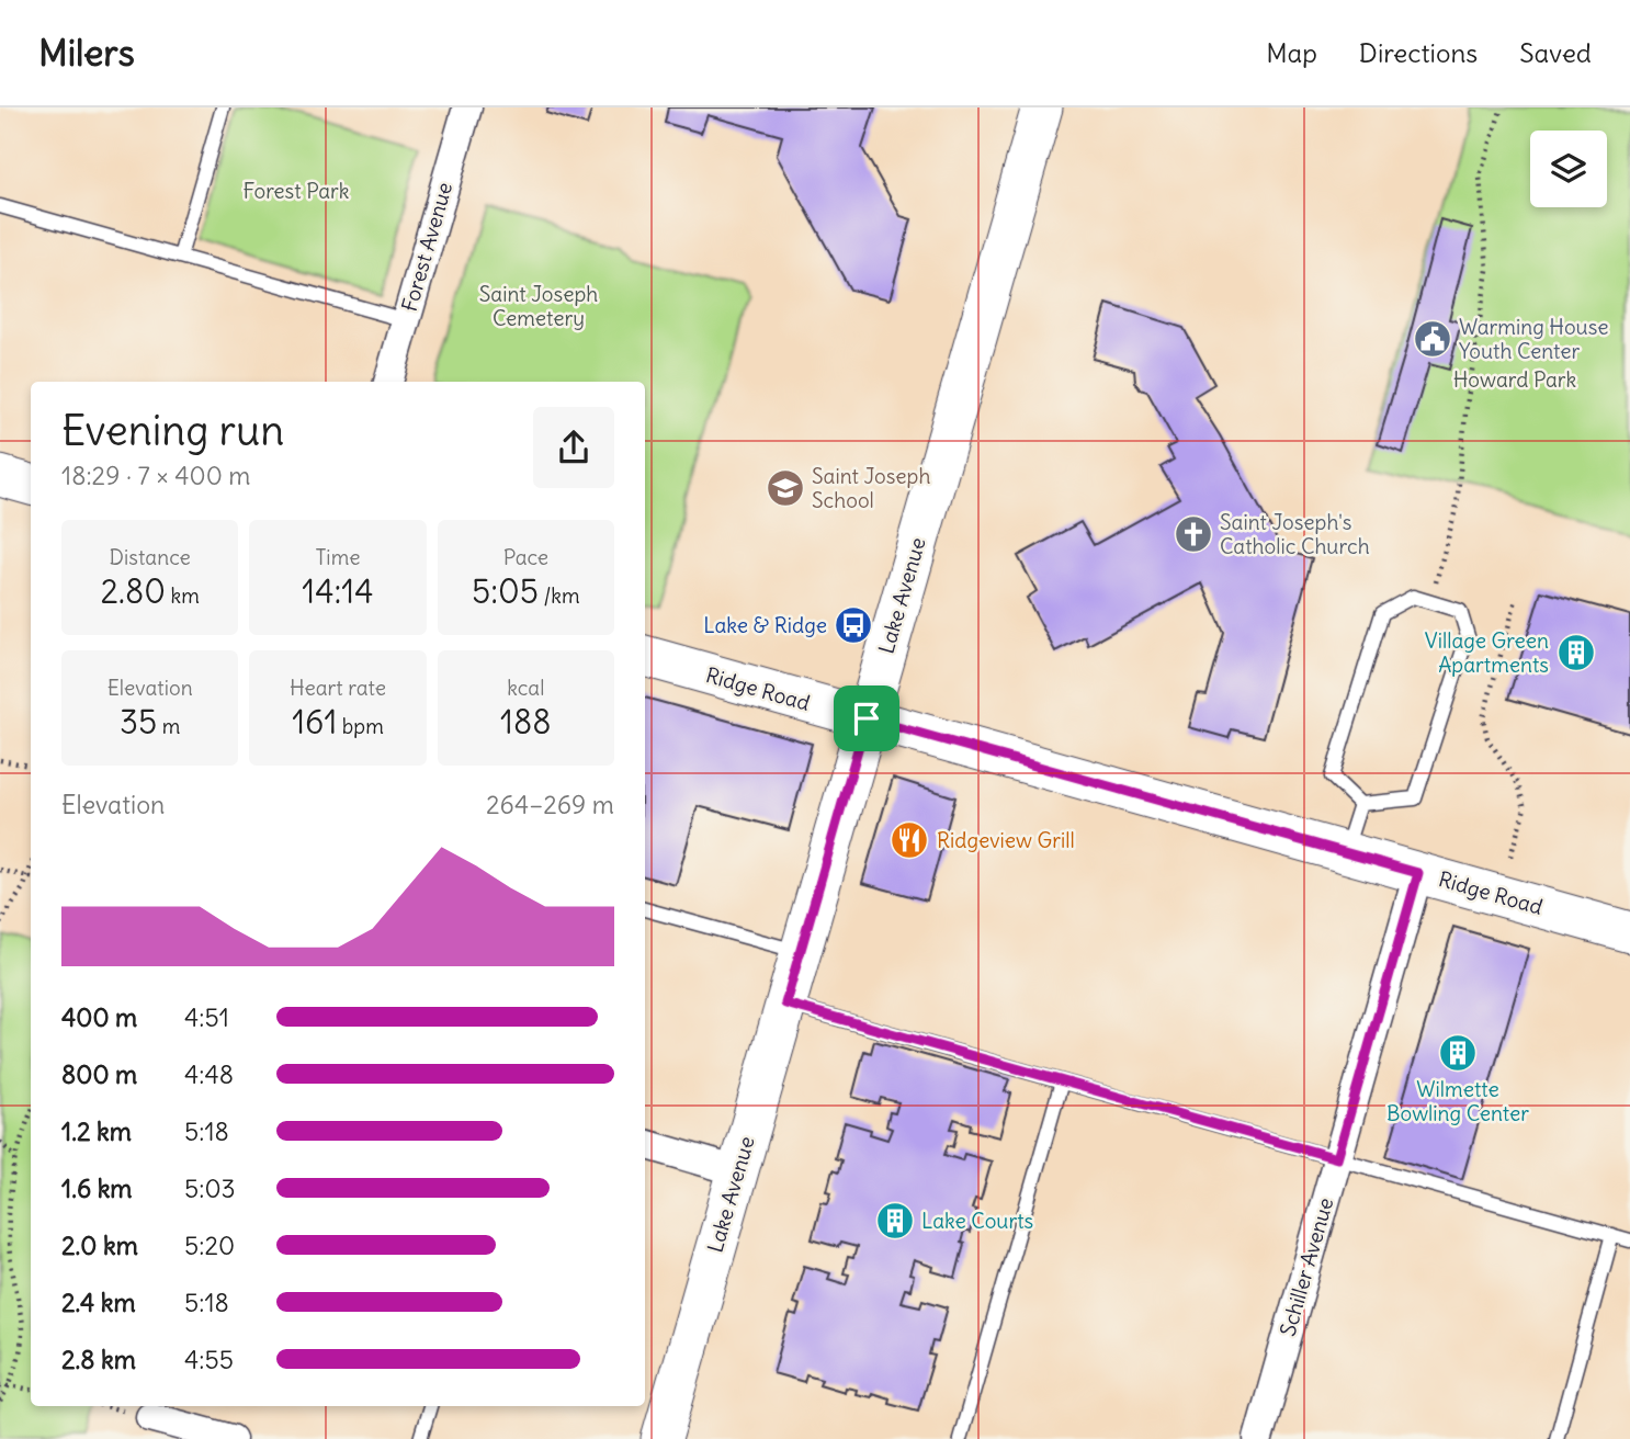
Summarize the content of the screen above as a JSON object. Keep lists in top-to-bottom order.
{
  "streets": {
    "main road": ["Lake Avenue", "Ridge Road"],
    "street": ["Forest Avenue", "Schiller Avenue"]
  },
  "crossings": [
    ["Lake Avenue", "Ridge Road"],
    ["Ridge Road", "Schiller Avenue"]
  ],
  "parks": ["Forest Park", "Saint Joseph Cemetery", "Howard Park"],
  "places": {
    "public building": ["Warming House Youth Center"],
    "school or university": ["Saint Joseph School"],
    "church": ["Saint Joseph's Catholic Church"],
    "bus stop": ["Lake & Ridge"],
    "building": ["Village Green Apartments", "Wilmette Bowling Center", "Lake Courts"],
    "restaurant": ["Ridgeview Grill"]
  },
  "page": {
    "header": "Milers",
    "nav": ["Map", "Directions", "Saved"],
    "heading": ["Evening run", "18:29 · 7 × 400 m"],
    "stats": [
      ["Distance", "2.80 km"],
      ["Time", "14:14"],
      ["Pace", "5:05 /km"],
      ["Elevation", "35 m"],
      ["Heart rate", "161 bpm"],
      ["kcal", "188"]
    ],
    "chart": ["Elevation", "264–269 m"],
    "list": [
      {
        "name": "400 m",
        "note": "4:51"
      },
      {
        "name": "800 m",
        "note": "4:48"
      },
      {
        "name": "1.2 km",
        "note": "5:18"
      },
      {
        "name": "1.6 km",
        "note": "5:03"
      },
      {
        "name": "2.0 km",
        "note": "5:20"
      },
      {
        "name": "2.4 km",
        "note": "5:18"
      },
      {
        "name": "2.8 km",
        "note": "4:55"
      }
    ]
  }
}
